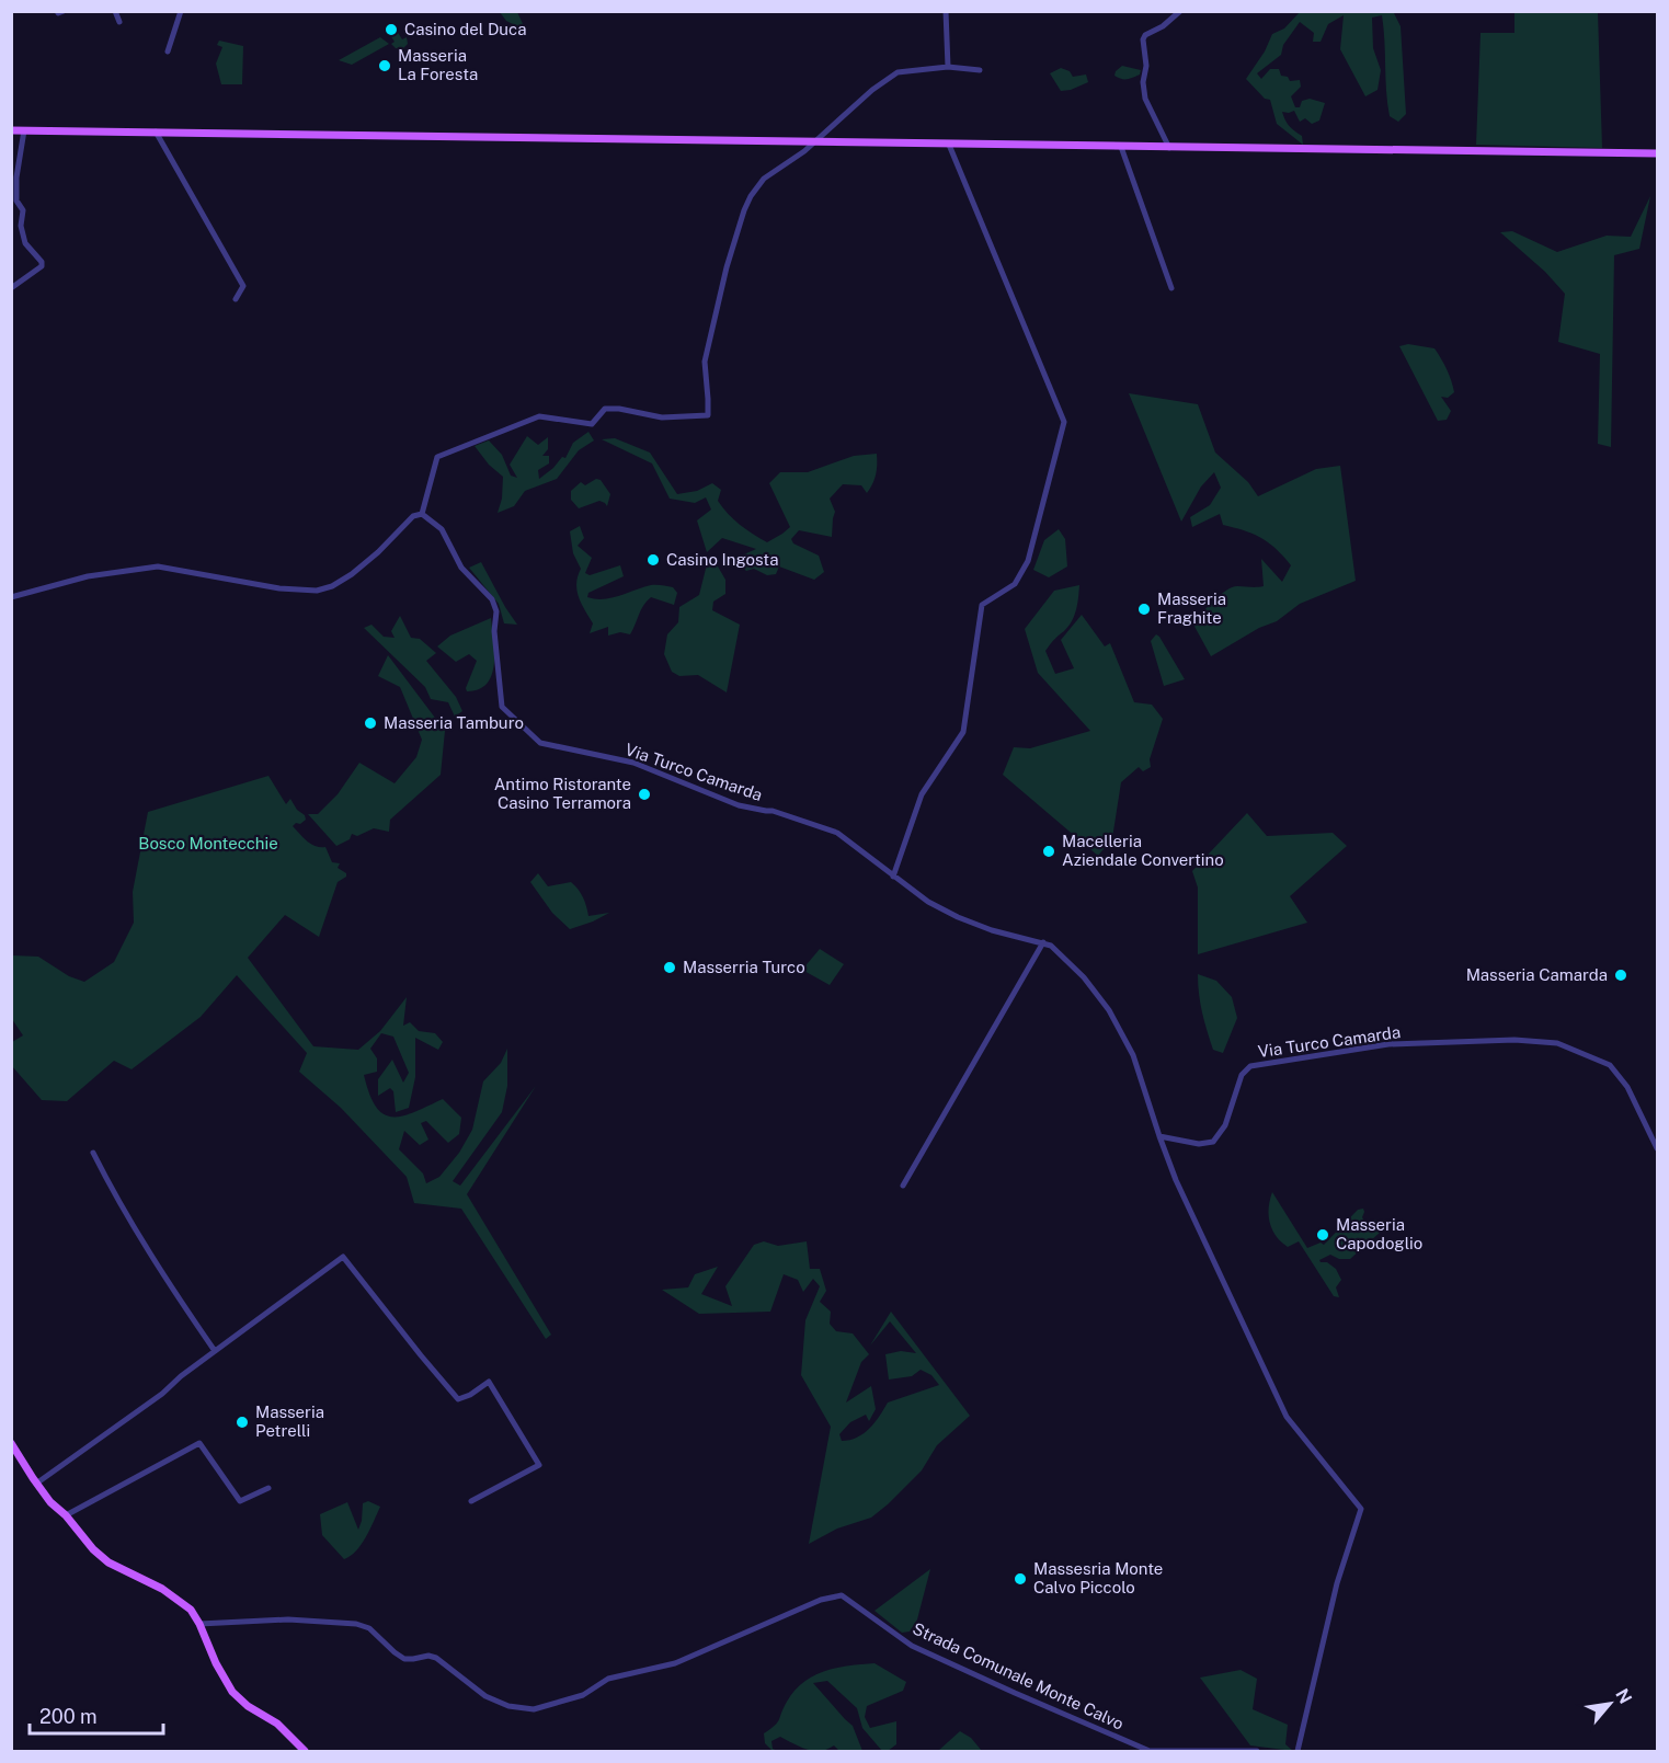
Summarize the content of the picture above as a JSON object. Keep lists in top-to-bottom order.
{
  "streets": {
    "street": ["Via Turco Camarda", "Strada Comunale Monte Calvo"]
  },
  "parks": ["Bosco Montecchie"],
  "places": [
    "Casino del Duca",
    "Masseria La Foresta",
    "Casino Ingosta",
    "Masseria Fraghite",
    "Masseria Tamburo",
    "Antimo Ristorante Casino Terramora",
    "Macelleria Aziendale Convertino",
    "Masserria Turco",
    "Masseria Camarda",
    "Masseria Capodoglio",
    "Masseria Petrelli",
    "Massesria Monte Calvo Piccolo"
  ],
  "scale_bar": "200 m",
  "north": "top right"
}
